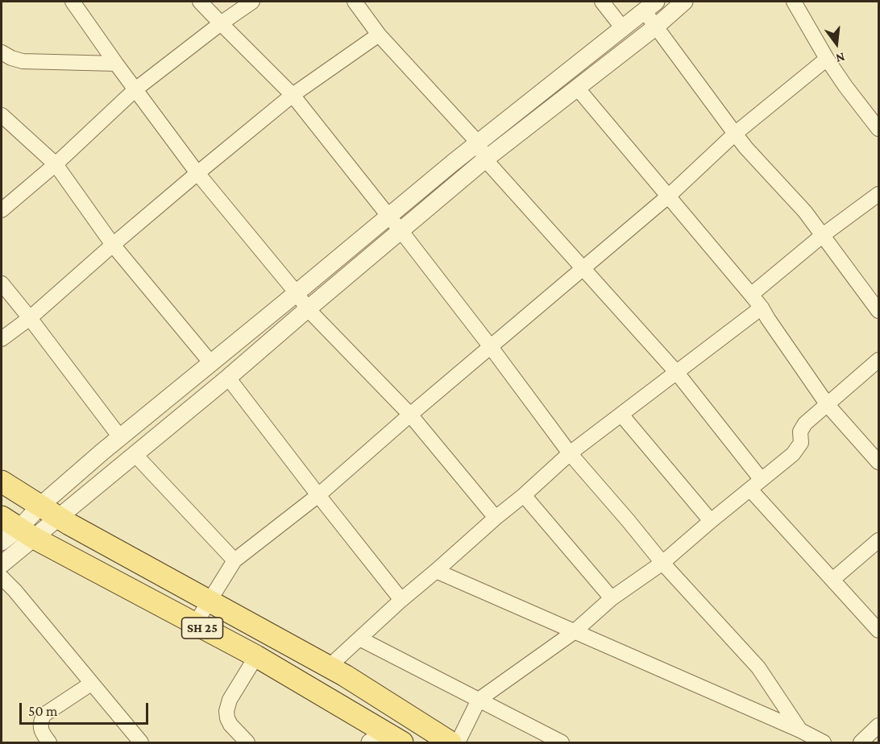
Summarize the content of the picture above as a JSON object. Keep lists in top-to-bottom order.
{
  "streets": {
    "main road": ["SH 25"]
  },
  "scale_bar": "50 m",
  "north": "bottom"
}
